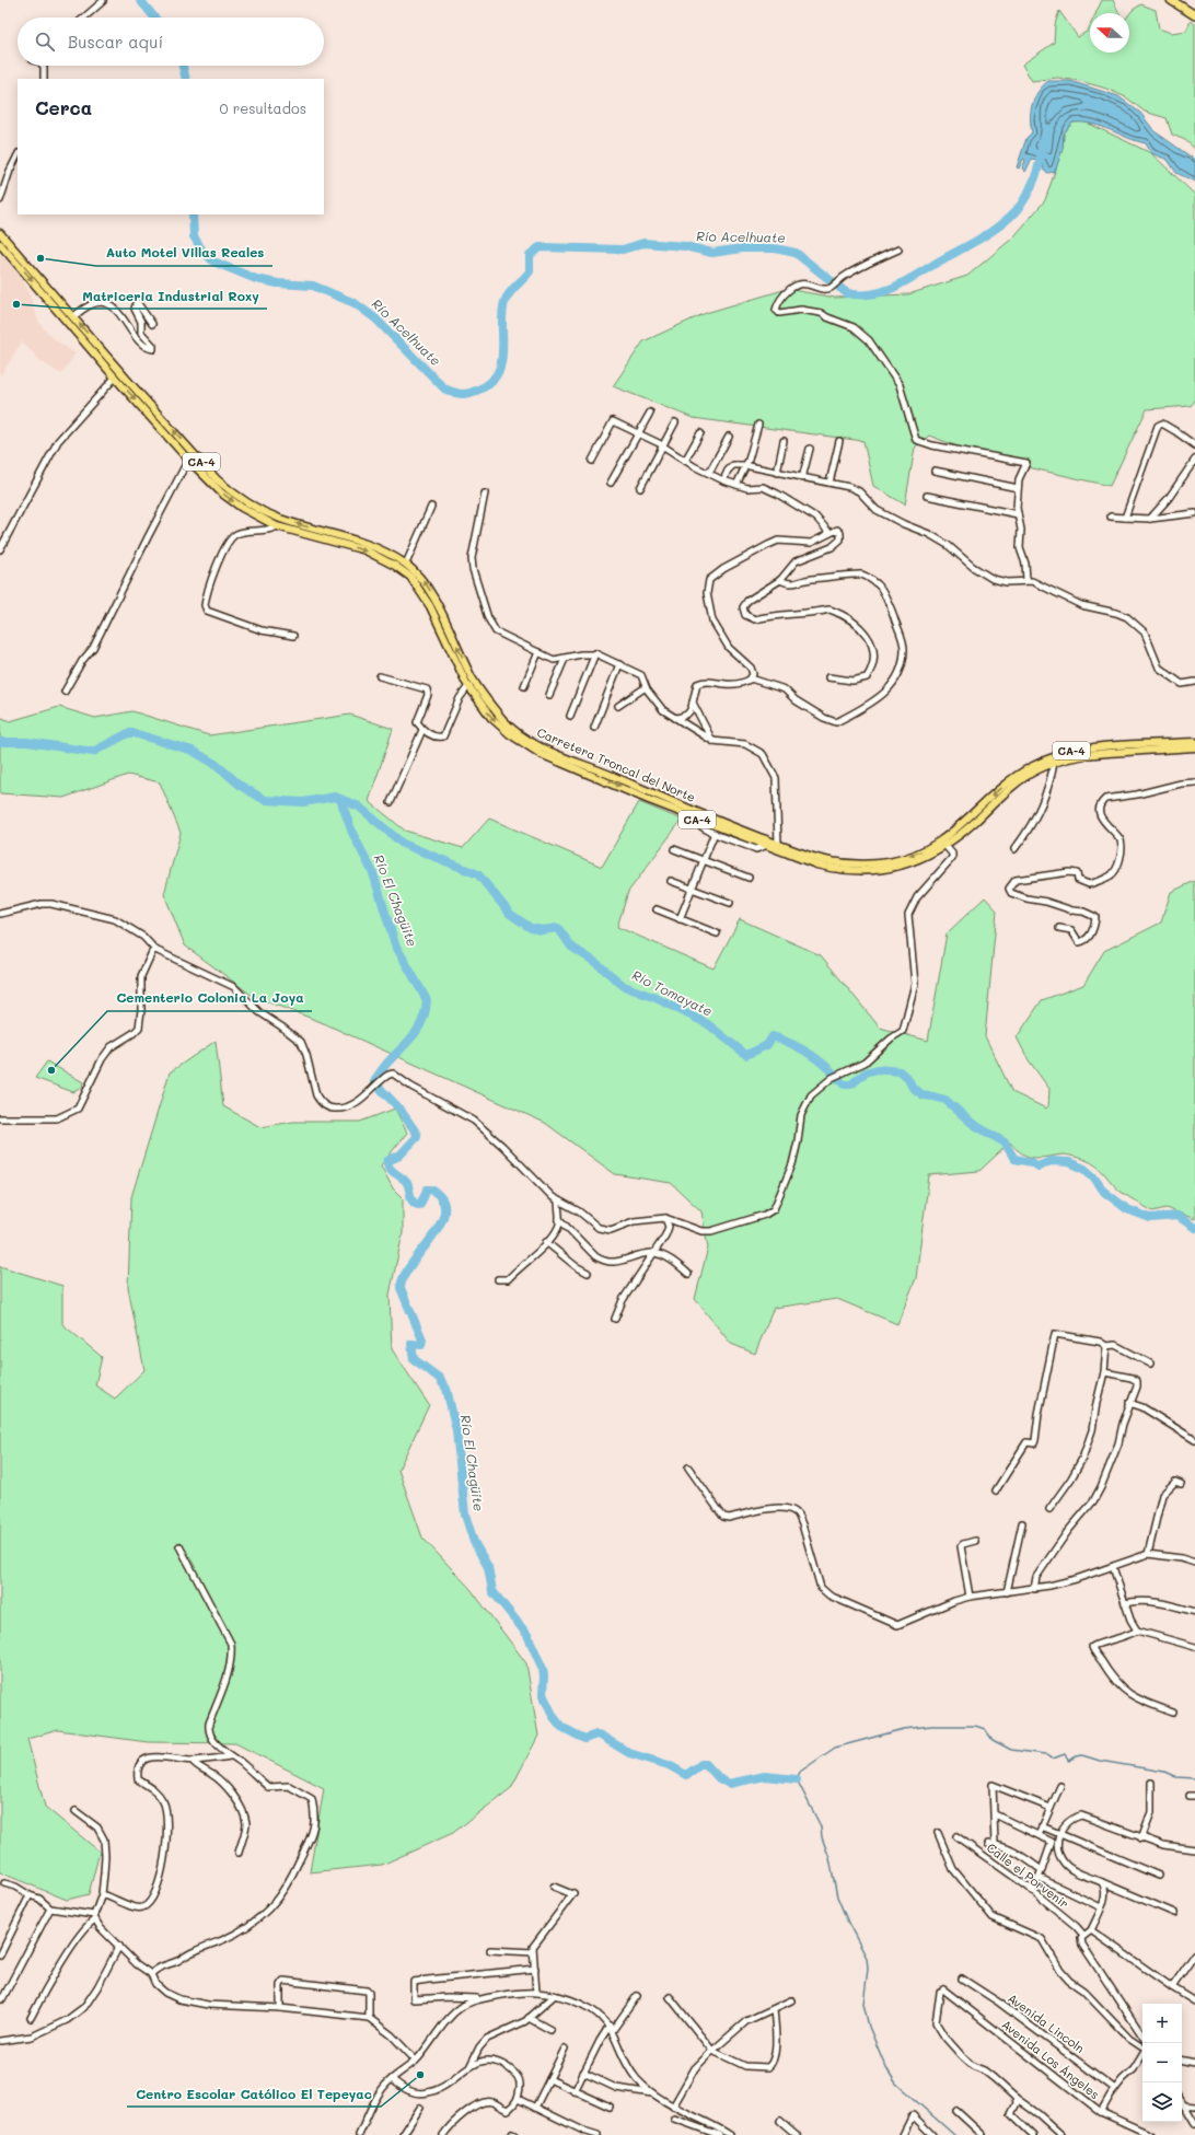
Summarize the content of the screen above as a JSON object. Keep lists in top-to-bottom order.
{
  "streets": {
    "main road": ["CA-4", "Carretera Troncal del Norte"],
    "street": ["Calle el Porvenir", "Avenida Lincoln", "Avenida Los Ángeles"]
  },
  "water": ["Río Acelhuate", "Río El Chagüite", "Río Tomayate"],
  "places": [
    "Auto Motel Villas Reales",
    "Matriceria Industrial Roxy",
    "Cementerio Colonia La Joya",
    "Centro Escolar Católico El Tepeyac"
  ],
  "north": "left",
  "page": {
    "search": "Buscar aquí",
    "heading": ["Cerca", "0 resultados"],
    "map_buttons": ["+", "−"]
  }
}
